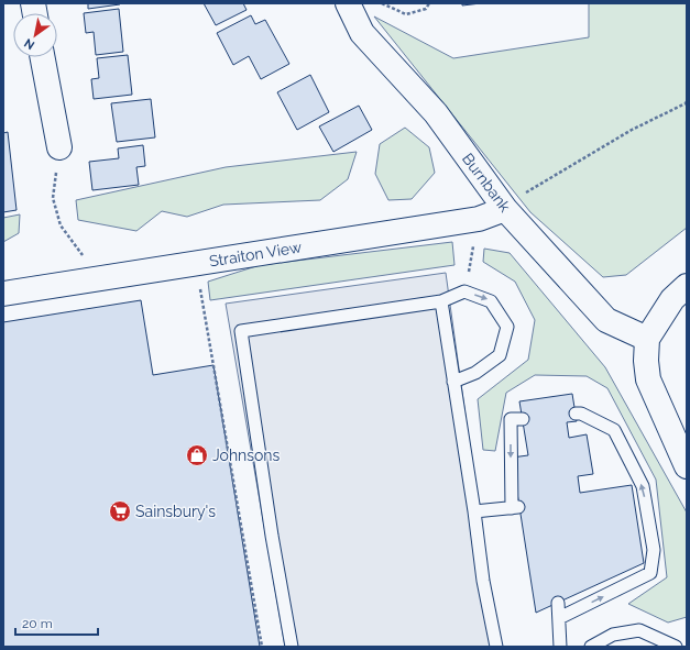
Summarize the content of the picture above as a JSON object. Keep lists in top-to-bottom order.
{
  "streets": {
    "street": ["Burnbank", "Straiton View"]
  },
  "crossings": [
    ["Burnbank", "Straiton View"]
  ],
  "places": {
    "shop": ["Johnsons"],
    "supermarket": ["Sainsbury's"]
  },
  "scale_bar": "20 m",
  "north": "bottom left"
}
